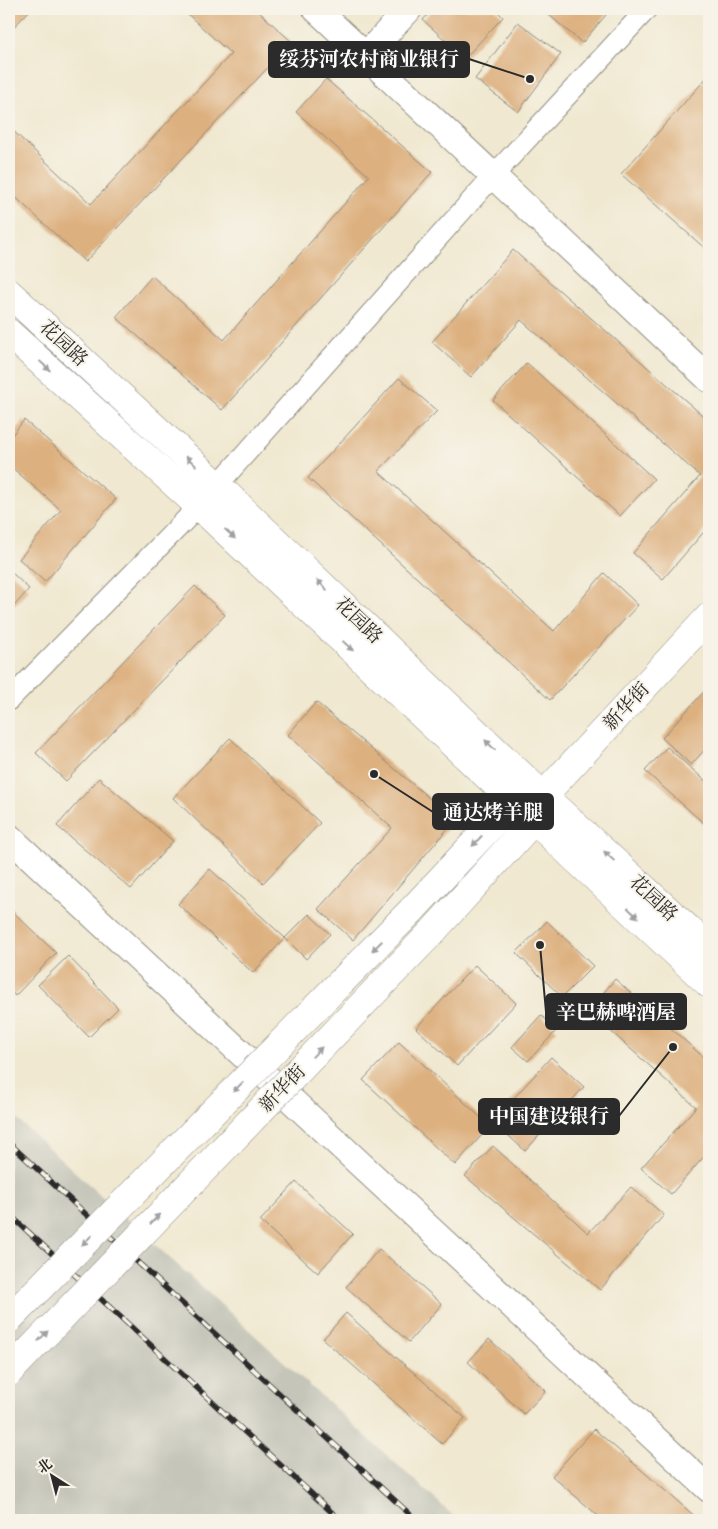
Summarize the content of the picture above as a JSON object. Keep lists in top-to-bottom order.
{
  "streets": {
    "main road": ["花园路", "新华街"]
  },
  "crossings": [
    ["花园路", "新华街"]
  ],
  "places": [
    "绥芬河农村商业银行",
    "通达烤羊腿",
    "辛巴赫啤酒屋",
    "中国建设银行"
  ],
  "north": "top left"
}
